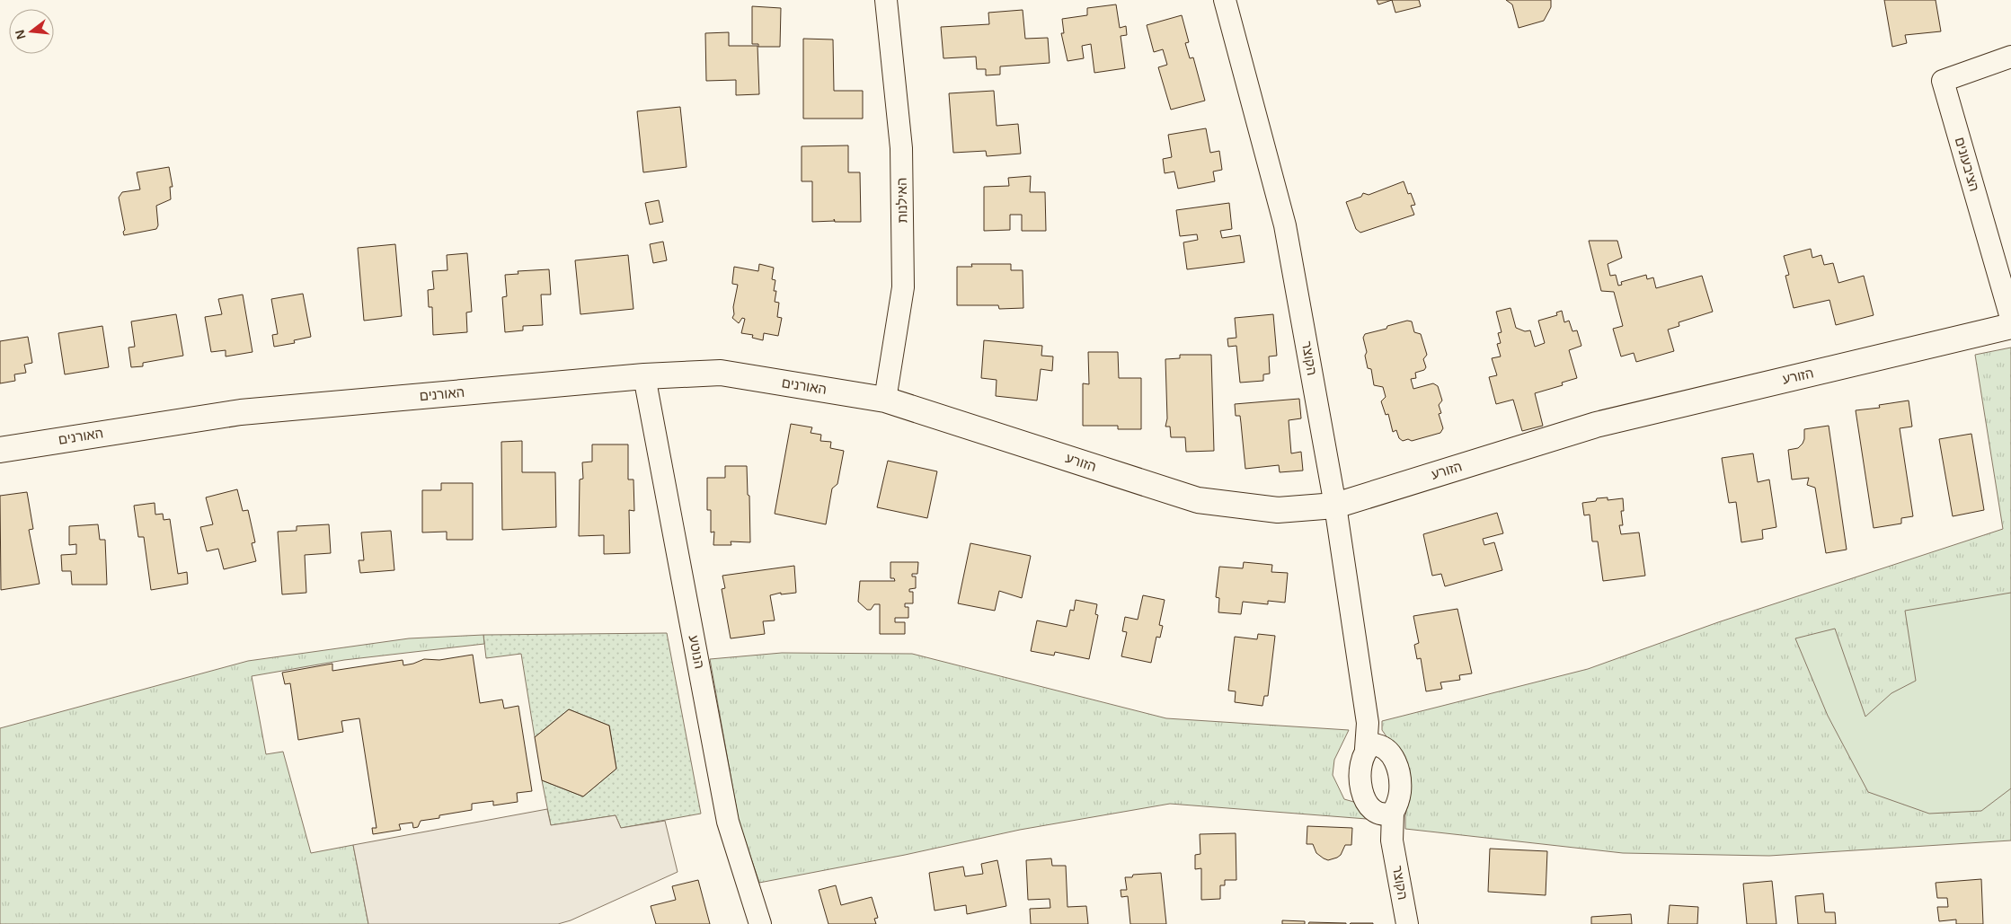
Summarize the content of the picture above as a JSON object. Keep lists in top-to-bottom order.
{
  "streets": {
    "street": [
      "הציבעונים",
      "האילנות",
      "הקוצר",
      "הזורע",
      "האורנים",
      "הנוטע"
    ]
  },
  "crossings": [
    ["האילנות", "הזורע"],
    ["האילנות", "האורנים"],
    ["הקוצר", "הזורע"],
    ["הזורע", "האורנים"],
    ["האורנים", "הנוטע"]
  ],
  "north": "left"
}
